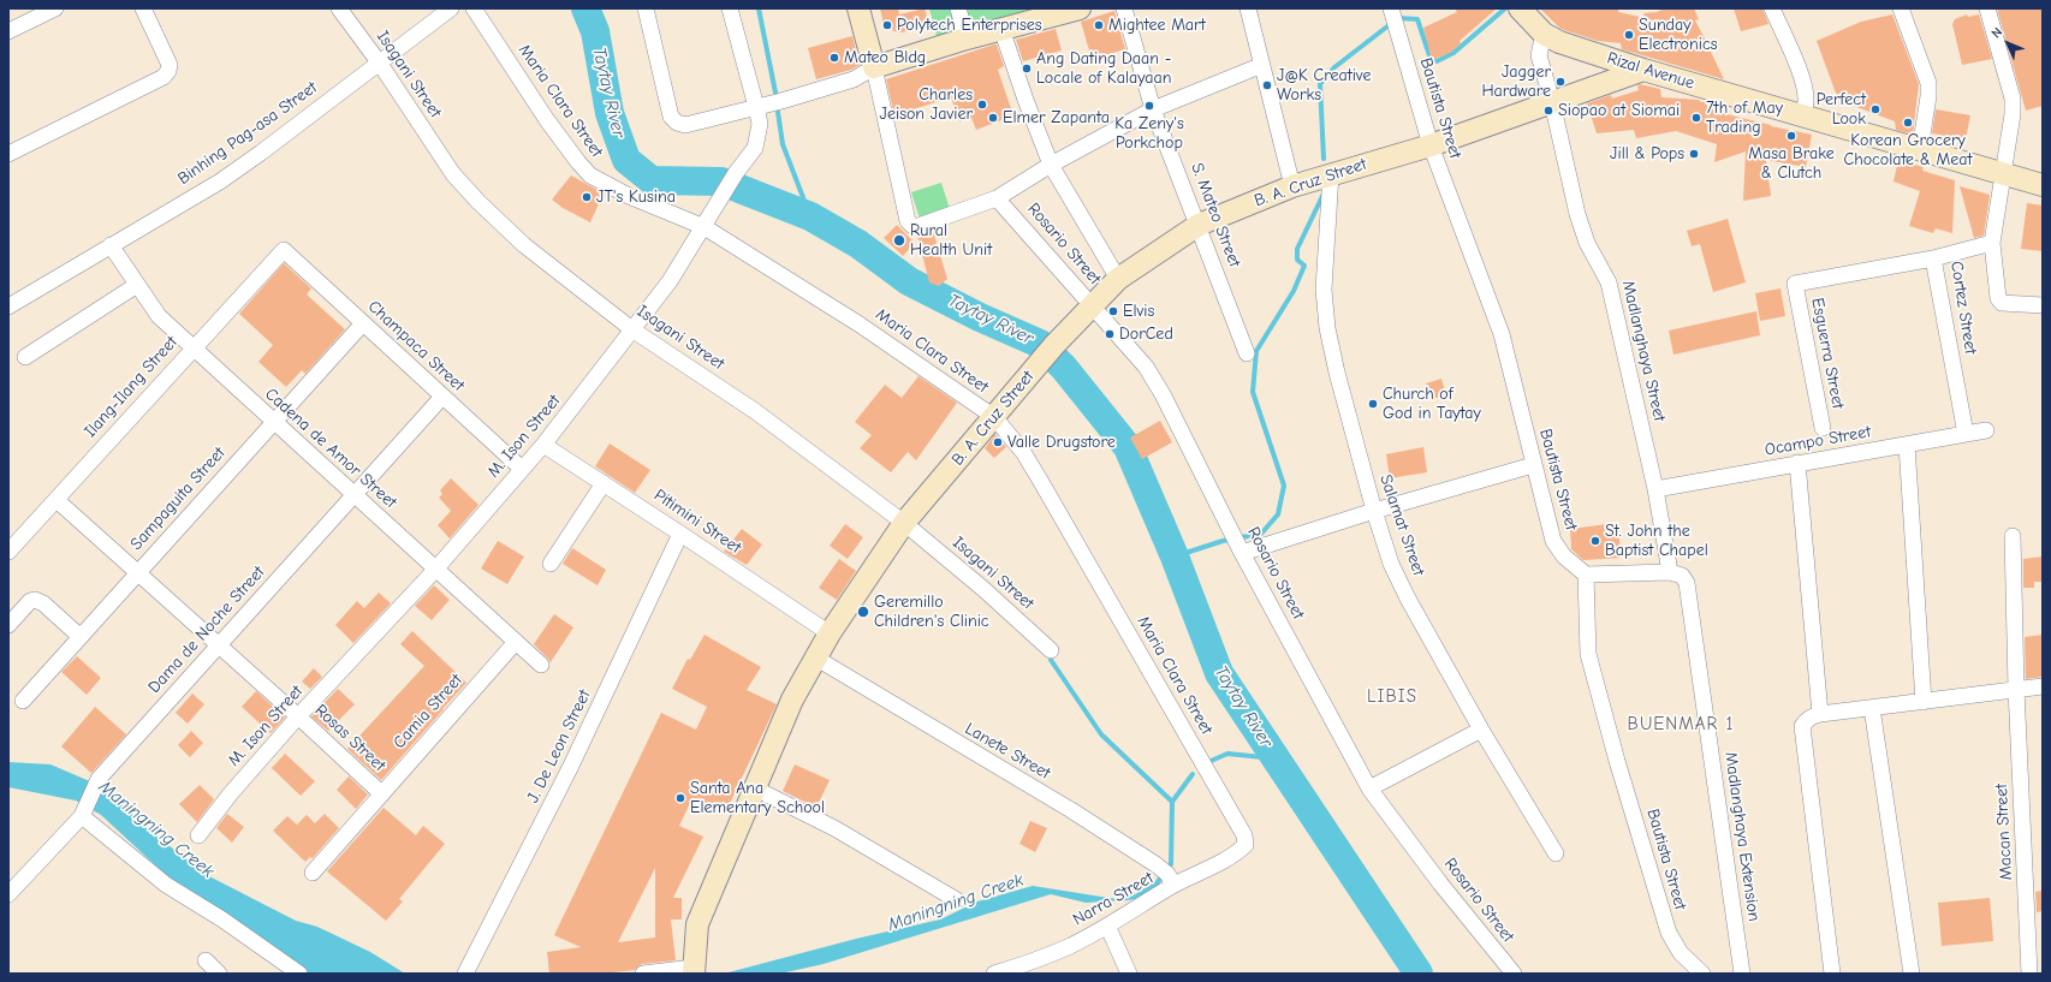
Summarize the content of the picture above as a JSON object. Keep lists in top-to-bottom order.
{
  "streets": {
    "street": [
      "Rizal Avenue",
      "Isagani Street",
      "Maria Clara Street",
      "Bautista Street",
      "Binhing Pag-asa Street",
      "B. A. Cruz Street",
      "S. Mateo Street",
      "Rosario Street",
      "Cortez Street",
      "Champaca Street",
      "Madlanghaya Street",
      "Esguerra Street",
      "Ilang-Ilang Street",
      "M. Ison Street",
      "Ocampo Street",
      "Cadena de Amor Street",
      "Sampaguita Street",
      "Pitimini Street",
      "Salamat Street",
      "Dama de Noche Street",
      "Camia Street",
      "Rosas Street",
      "J. De Leon Street",
      "Lanete Street",
      "Macan Street",
      "Madlanghaya Extension",
      "Narra Street"
    ]
  },
  "crossings": [
    ["Rizal Avenue", "B. A. Cruz Street"],
    ["Rizal Avenue", "Madlanghaya Street"],
    ["Isagani Street", "Binhing Pag-asa Street"],
    ["Isagani Street", "B. A. Cruz Street"],
    ["Isagani Street", "M. Ison Street"],
    ["Maria Clara Street", "B. A. Cruz Street"],
    ["Maria Clara Street", "M. Ison Street"],
    ["Maria Clara Street", "Narra Street"],
    ["Bautista Street", "B. A. Cruz Street"],
    ["Binhing Pag-asa Street", "Cadena de Amor Street"],
    ["B. A. Cruz Street", "S. Mateo Street"],
    ["B. A. Cruz Street", "Rosario Street"],
    ["B. A. Cruz Street", "Madlanghaya Street"],
    ["B. A. Cruz Street", "Pitimini Street"],
    ["B. A. Cruz Street", "Salamat Street"],
    ["B. A. Cruz Street", "Lanete Street"],
    ["Cortez Street", "Esguerra Street"],
    ["Cortez Street", "Ocampo Street"],
    ["Champaca Street", "Ilang-Ilang Street"],
    ["Champaca Street", "M. Ison Street"],
    ["Champaca Street", "Sampaguita Street"],
    ["Champaca Street", "Dama de Noche Street"],
    ["Madlanghaya Street", "Ocampo Street"],
    ["Madlanghaya Street", "Madlanghaya Extension"],
    ["Ilang-Ilang Street", "Cadena de Amor Street"],
    ["Ilang-Ilang Street", "Rosas Street"],
    ["M. Ison Street", "Cadena de Amor Street"],
    ["M. Ison Street", "Pitimini Street"],
    ["M. Ison Street", "Rosas Street"],
    ["Cadena de Amor Street", "Sampaguita Street"],
    ["Cadena de Amor Street", "Dama de Noche Street"],
    ["Cadena de Amor Street", "Camia Street"],
    ["Sampaguita Street", "Rosas Street"],
    ["Pitimini Street", "J. De Leon Street"],
    ["Dama de Noche Street", "Rosas Street"],
    ["Camia Street", "Rosas Street"],
    ["Lanete Street", "Narra Street"]
  ],
  "districts": ["LIBIS", "BUENMAR 1"],
  "water": ["Taytay River", "Maningning Creek"],
  "places": [
    "Polytech Enterprises",
    "Mightee Mart",
    "Sunday Electronics",
    "Mateo Bldg",
    "Ang Dating Daan - Locale of Kalayaan",
    "Jagger Hardware",
    "J@K Creative Works",
    "Charles Jeison Javier",
    "Ka Zeny's Porkchop",
    "Perfect Look",
    "Siopao at Siomai",
    "Elmer Zapanta",
    "7th of May Trading",
    "Korean Grocery Chocolate & Meat",
    "Masa Brake & Clutch",
    "Jill & Pops",
    "JT's Kusina",
    "Rural Health Unit",
    "Elvis",
    "DorCed",
    "Church of God in Taytay",
    "Valle Drugstore",
    "St. John the Baptist Chapel",
    "Geremillo Children's Clinic",
    "Santa Ana Elementary School"
  ],
  "north": "top left"
}
